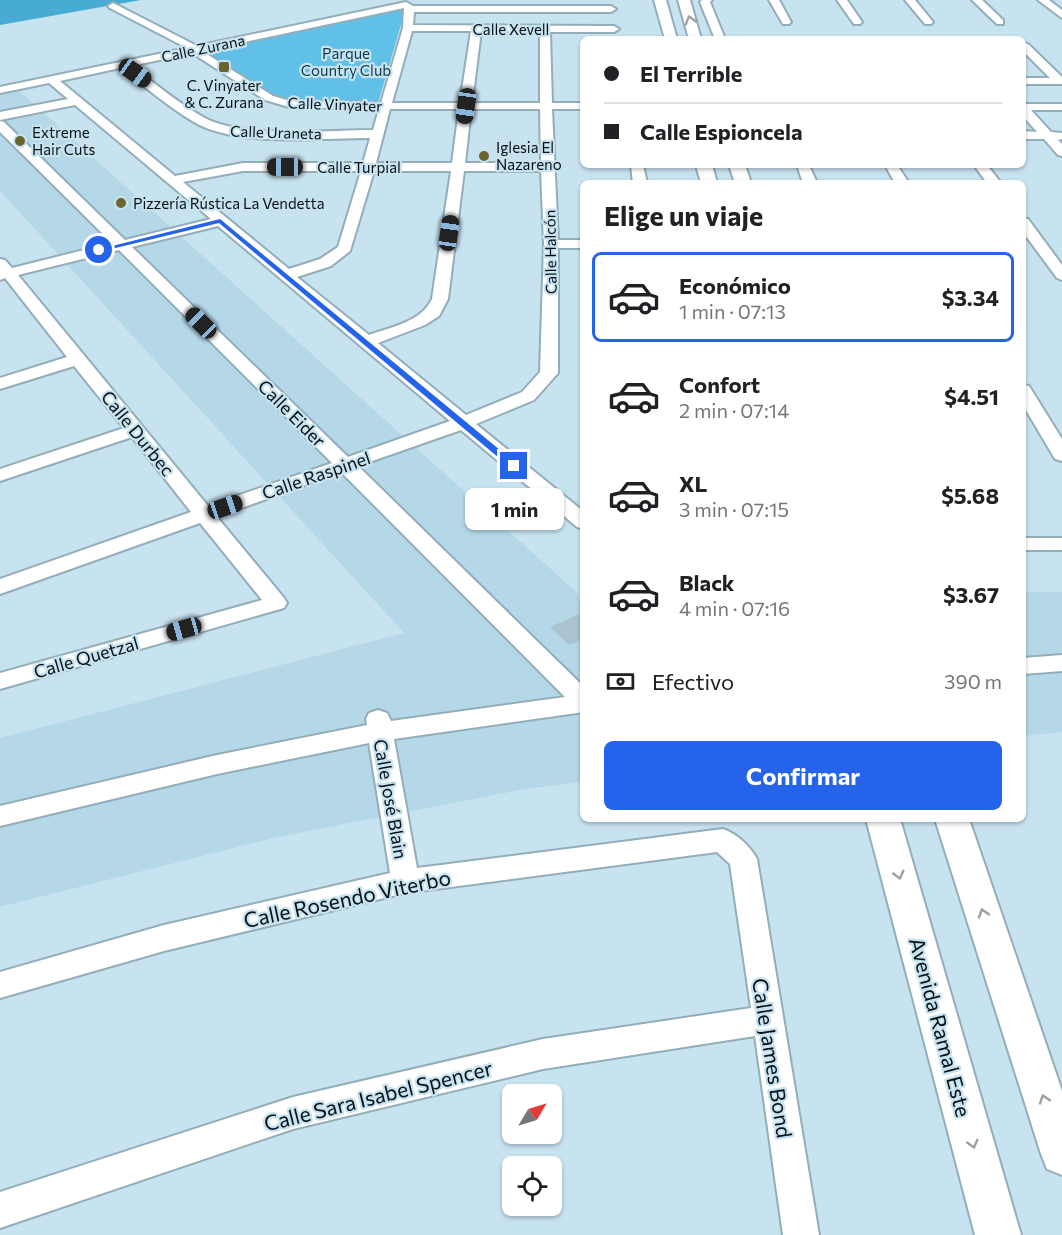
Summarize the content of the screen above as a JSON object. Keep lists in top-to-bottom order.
{
  "streets": {
    "main road": ["Avenida Ramal Este"],
    "street": [
      "Calle Xevell",
      "Calle Zurana",
      "Calle Vinyater",
      "Calle Uraneta",
      "Calle Turpial",
      "Calle Halcón",
      "Calle Eider",
      "Calle Durbec",
      "Calle Raspinel",
      "Calle Quetzal",
      "Calle José Blain",
      "Calle Rosendo Viterbo",
      "Calle James Bond",
      "Calle Sara Isabel Spencer"
    ]
  },
  "crossings": [
    ["Calle Xevell", "Calle Halcón"],
    ["Calle Zurana", "Calle Vinyater"],
    ["Calle Zurana", "Calle Uraneta"],
    ["Calle Vinyater", "Calle Halcón"],
    ["Calle Turpial", "Calle Halcón"],
    ["Calle Halcón", "Calle Raspinel"],
    ["Calle Eider", "Calle Raspinel"],
    ["Calle Durbec", "Calle Raspinel"],
    ["Calle Durbec", "Calle Quetzal"],
    ["Calle José Blain", "Calle Rosendo Viterbo"],
    ["Calle Rosendo Viterbo", "Calle James Bond"],
    ["Calle James Bond", "Calle Sara Isabel Spencer"]
  ],
  "parks": ["Parque Country Club"],
  "places": {
    "transit": ["C. Vinyater & C. Zurana"],
    "other": ["Extreme Hair Cuts", "Iglesia El Nazareno", "Pizzería Rústica La Vendetta"]
  },
  "north": "top right",
  "page": {
    "banner": ["El Terrible", "Calle Espioncela"],
    "heading": "Elige un viaje",
    "list": [
      {
        "name": "Económico",
        "note": "1 min · 07:13",
        "value": "$3.34"
      },
      {
        "name": "Confort",
        "note": "2 min · 07:14",
        "value": "$4.51"
      },
      {
        "name": "XL",
        "note": "3 min · 07:15",
        "value": "$5.68"
      },
      {
        "name": "Black",
        "note": "4 min · 07:16",
        "value": "$3.67"
      }
    ],
    "bubble": "1 min",
    "pay": ["Efectivo", "390 m"],
    "buttons": "Confirmar"
  }
}
